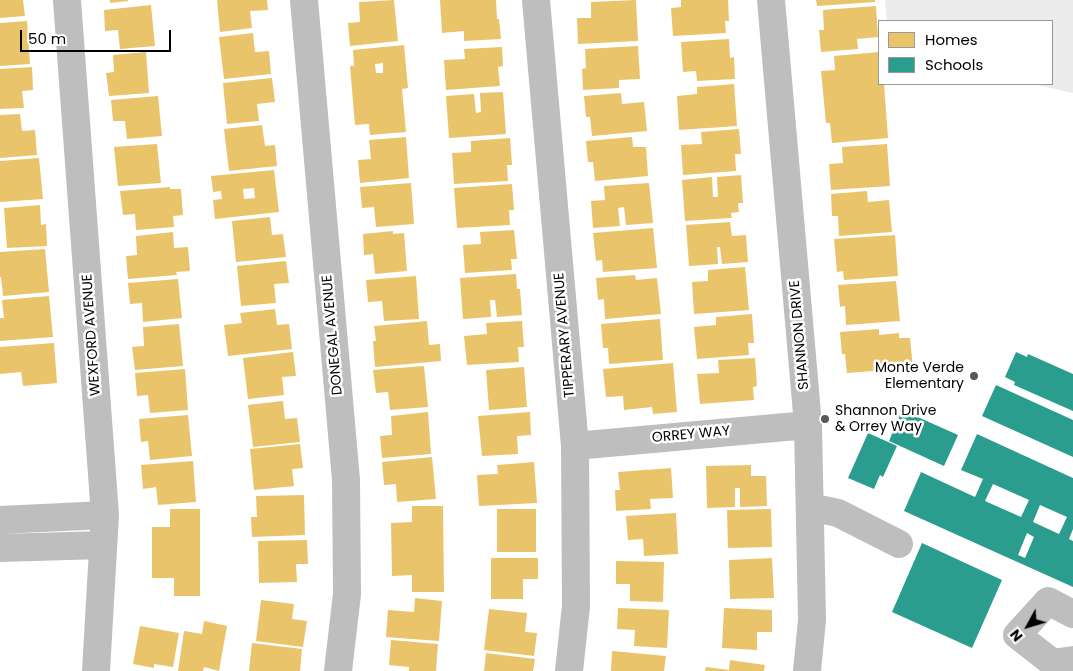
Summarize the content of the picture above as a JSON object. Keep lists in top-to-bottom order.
{
  "streets": {
    "street": [
      "WEXFORD AVENUE",
      "DONEGAL AVENUE",
      "TIPPERARY AVENUE",
      "SHANNON DRIVE",
      "ORREY WAY"
    ]
  },
  "crossings": [
    ["TIPPERARY AVENUE", "ORREY WAY"],
    ["SHANNON DRIVE", "ORREY WAY"]
  ],
  "places": ["Monte Verde Elementary", "Shannon Drive & Orrey Way"],
  "legend": ["Homes", "Schools"],
  "scale_bar": "50 m",
  "north": "bottom left"
}
